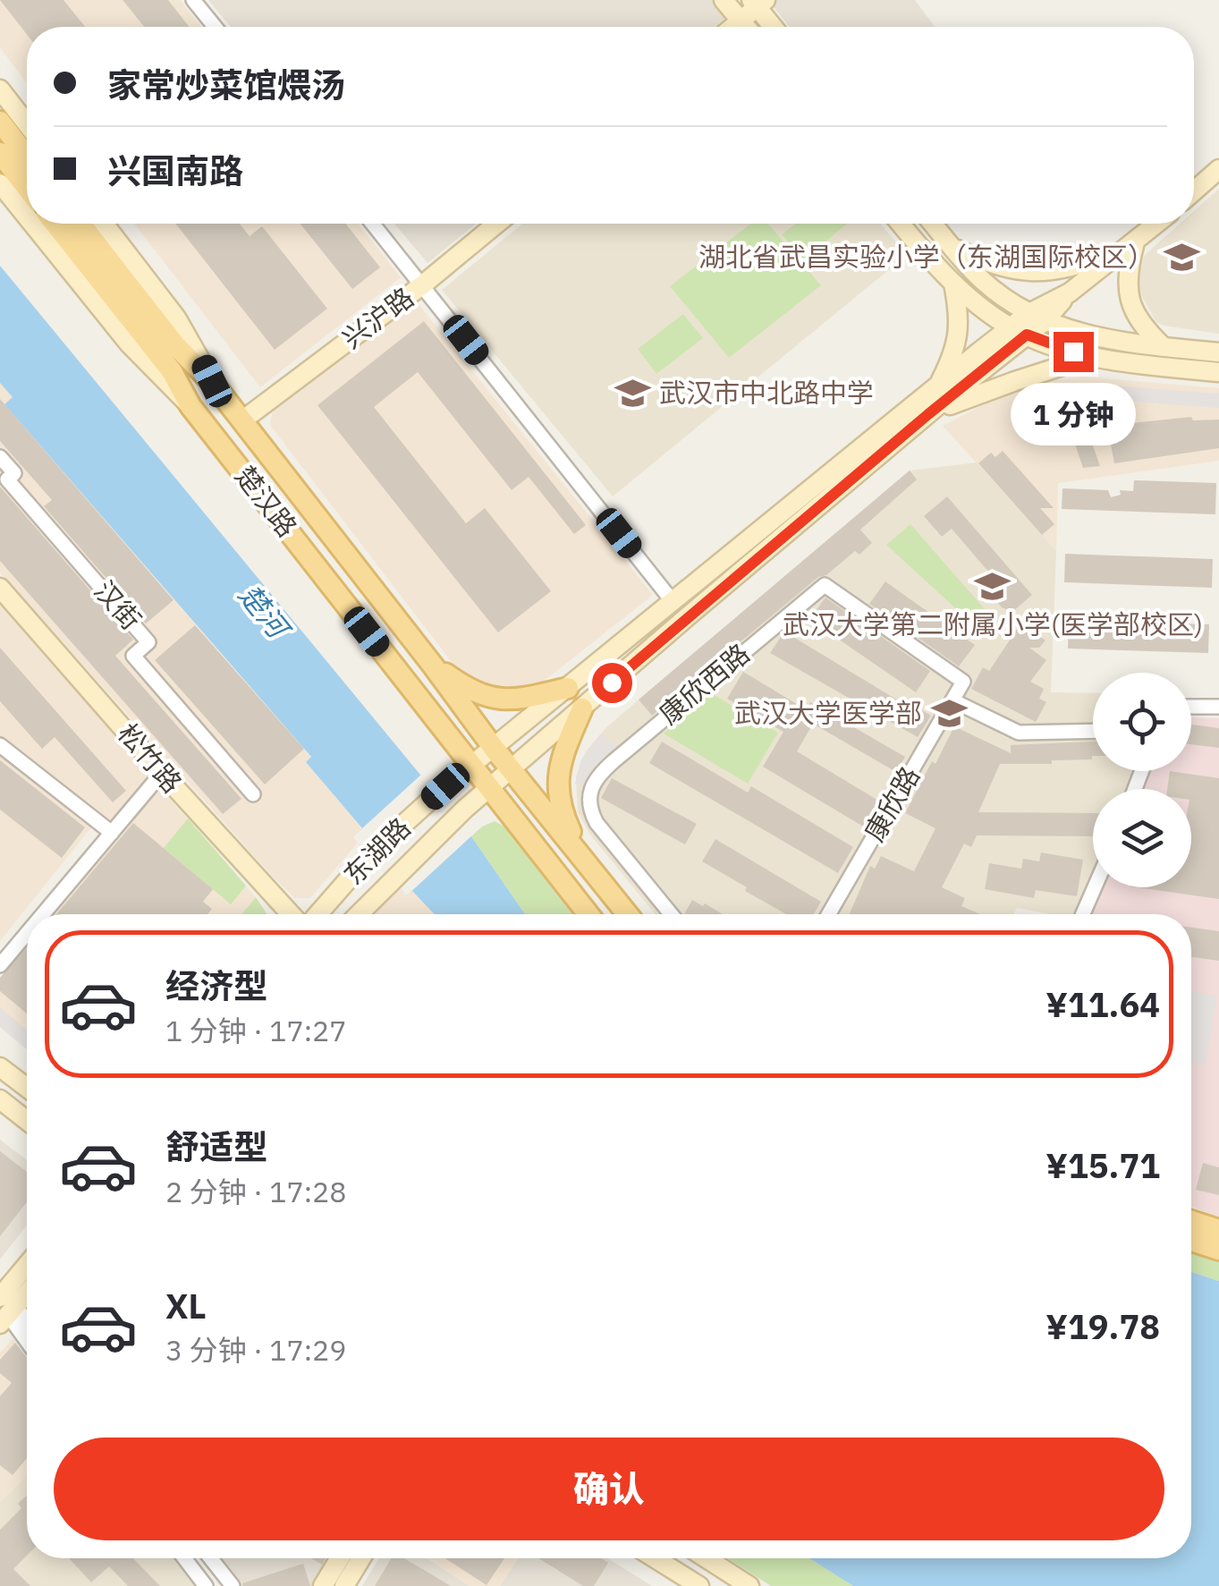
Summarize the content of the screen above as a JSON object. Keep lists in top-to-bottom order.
{
  "streets": {
    "main road": [
      "兴沪路",
      "楚汉路",
      "松竹路",
      "东湖路"
    ],
    "street": ["汉街", "康欣西路", "康欣路"]
  },
  "crossings": [
    ["兴沪路", "楚汉路"],
    ["楚汉路", "东湖路"],
    ["康欣西路", "康欣路"]
  ],
  "water": ["楚河"],
  "places": {
    "school or university": [
      "湖北省武昌实验小学（东湖国际校区）",
      "武汉市中北路中学",
      "武汉大学第二附属小学(医学部校区)",
      "武汉大学医学部"
    ]
  },
  "page": {
    "banner": ["家常炒菜馆煨汤", "兴国南路"],
    "bubble": "1 分钟",
    "list": [
      {
        "name": "经济型",
        "note": "1 分钟 · 17:27",
        "value": "¥11.64"
      },
      {
        "name": "舒适型",
        "note": "2 分钟 · 17:28",
        "value": "¥15.71"
      },
      {
        "name": "XL",
        "note": "3 分钟 · 17:29",
        "value": "¥19.78"
      }
    ],
    "buttons": "确认"
  }
}
